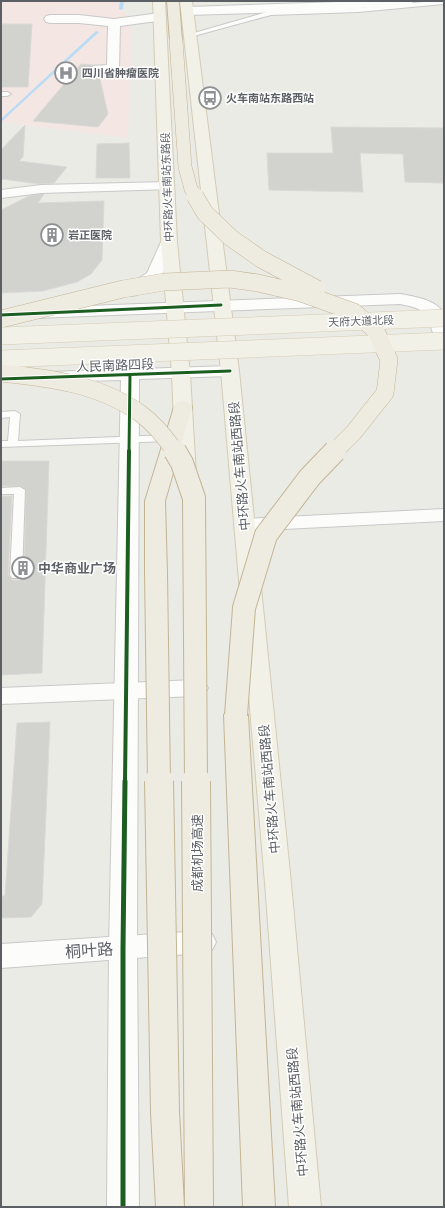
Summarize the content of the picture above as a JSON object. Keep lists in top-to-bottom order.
{
  "streets": {
    "highway": ["成都机场高速"],
    "main road": [
      "中环路火车南站东路段",
      "天府大道北段",
      "人民南路四段",
      "中环路火车南站西路段"
    ],
    "street": ["桐叶路"]
  },
  "crossings": [
    ["中环路火车南站东路段", "人民南路四段"],
    ["天府大道北段", "人民南路四段"],
    ["人民南路四段", "中环路火车南站西路段"]
  ],
  "places": {
    "hospital": ["四川省肿瘤医院"],
    "bus stop": ["火车南站东路西站"],
    "building": ["岩正医院", "中华商业广场"]
  }
}
